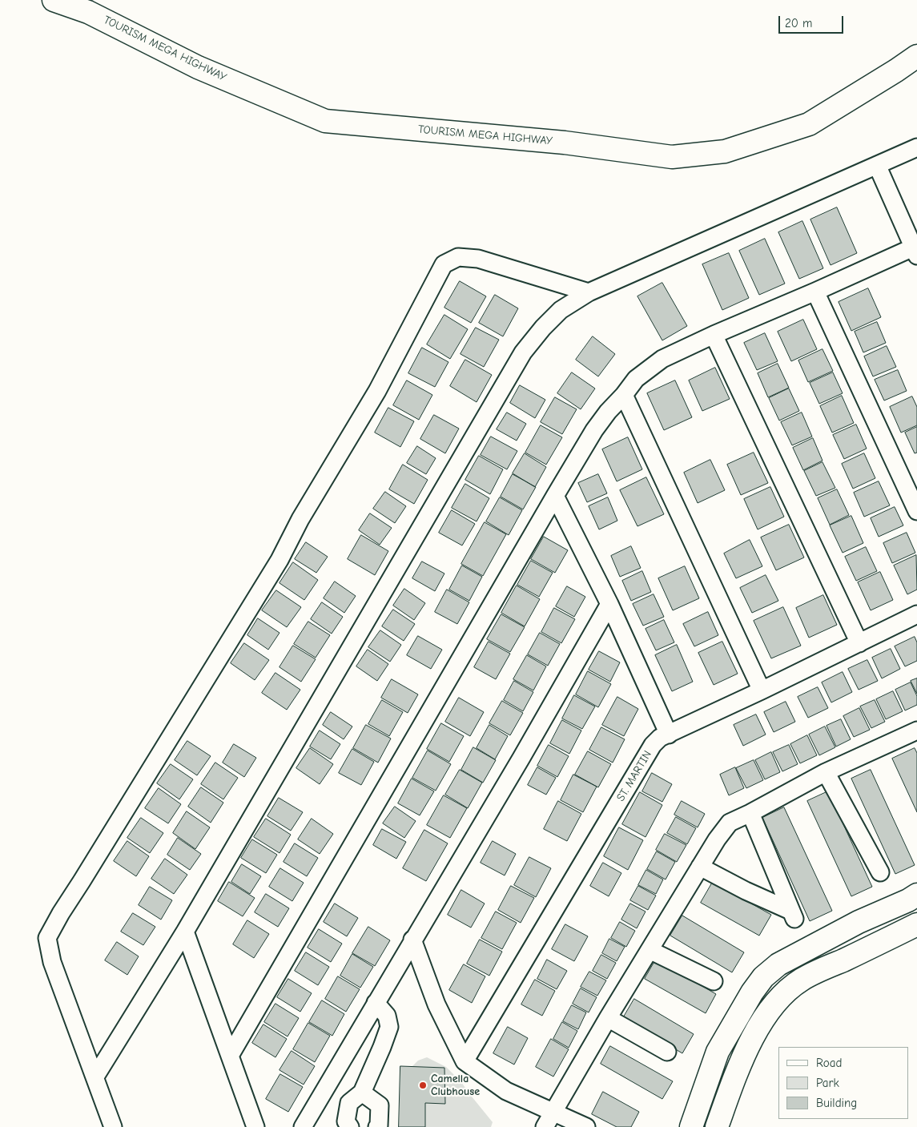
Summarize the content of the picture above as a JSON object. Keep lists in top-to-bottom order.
{
  "streets": {
    "street": ["TOURISM MEGA HIGHWAY", "ST. MARTIN"]
  },
  "places": ["Camella Clubhouse"],
  "legend": ["Road", "Park", "Building"],
  "scale_bar": "20 m"
}
